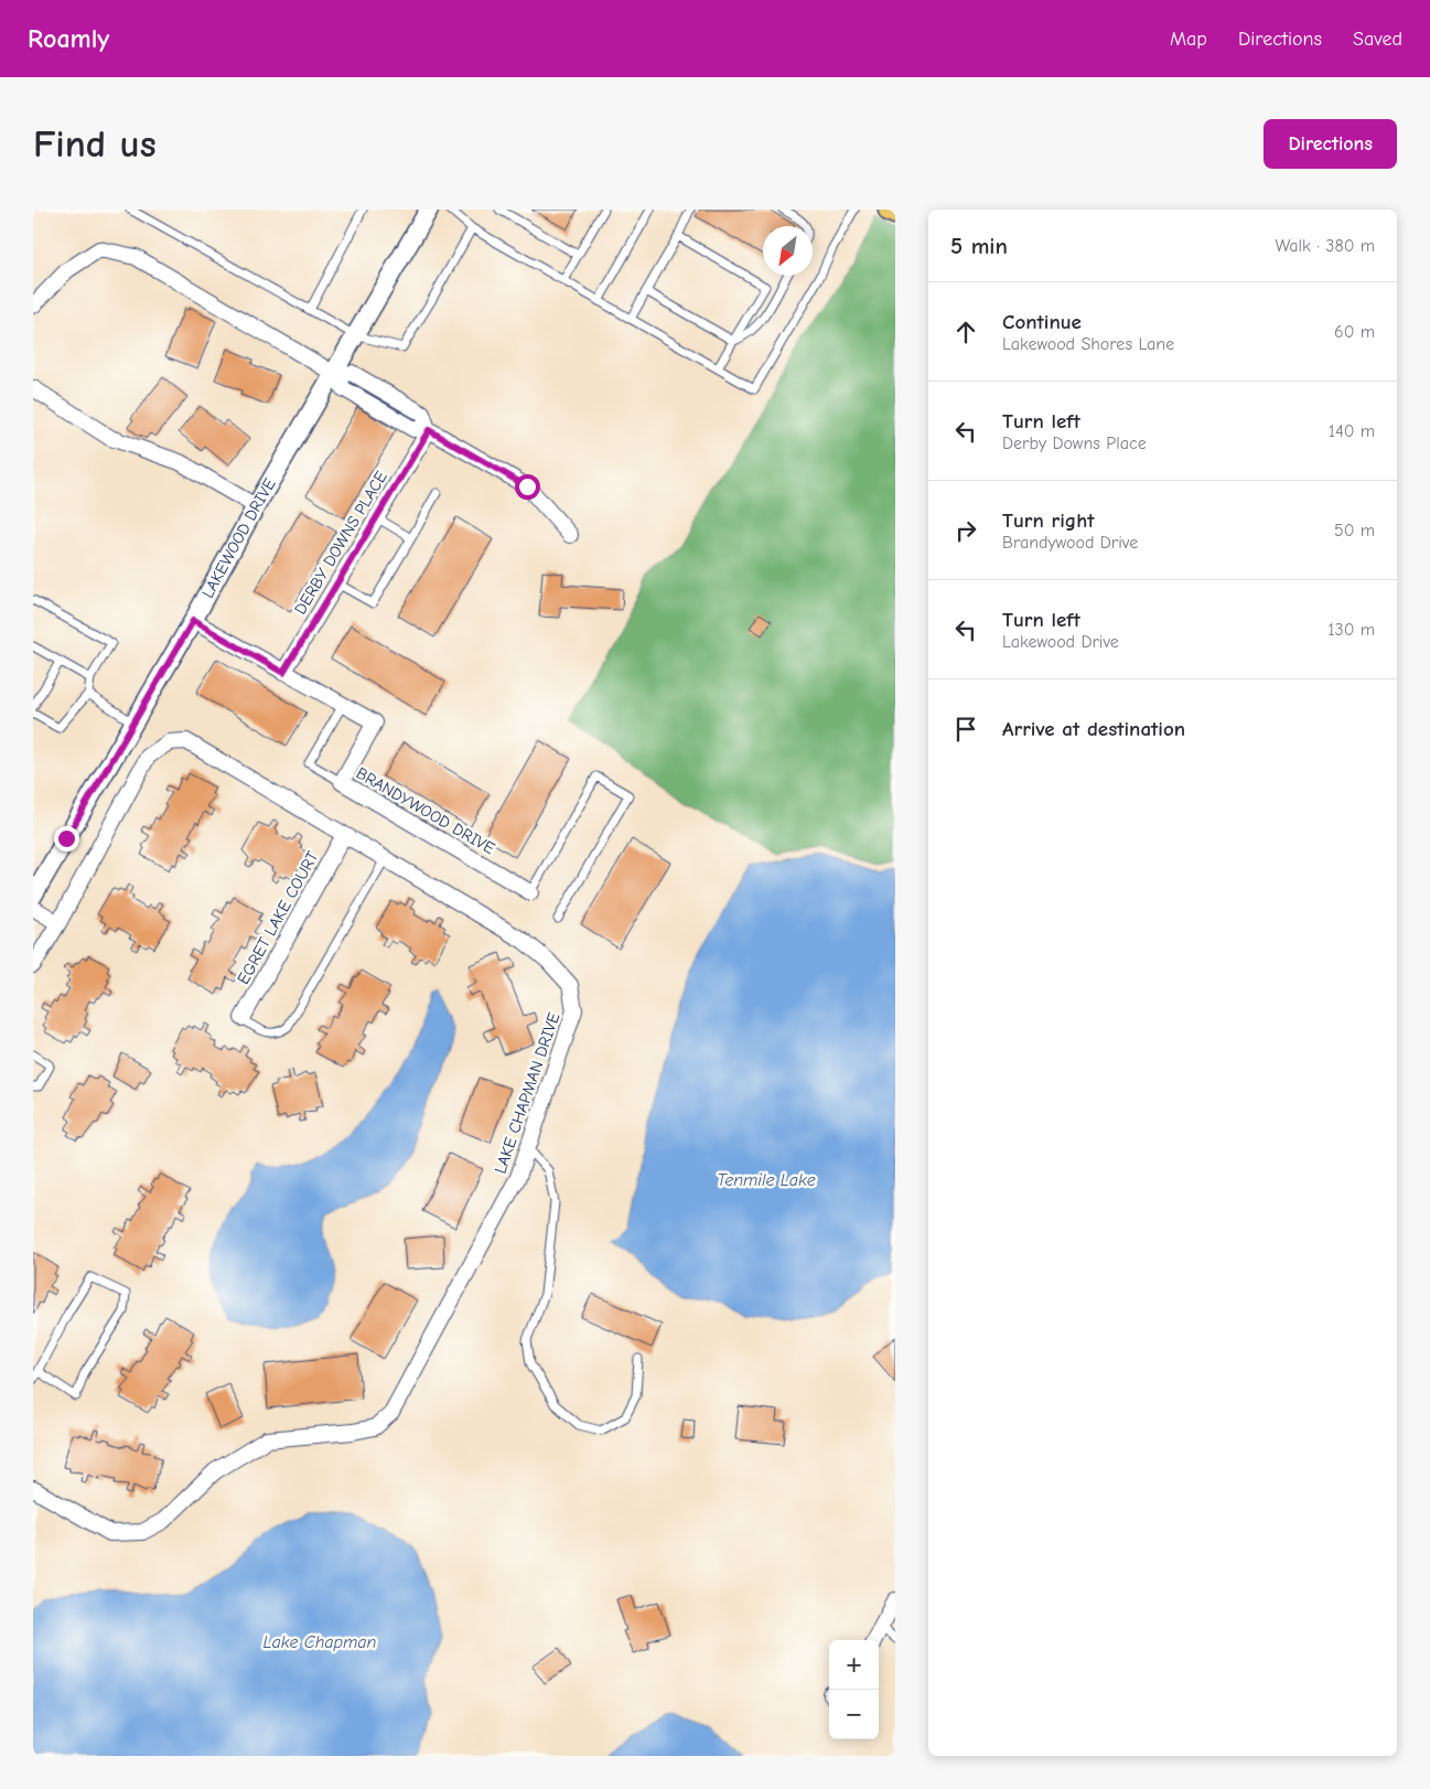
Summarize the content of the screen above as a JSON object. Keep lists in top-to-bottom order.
{
  "streets": {
    "street": [
      "LAKEWOOD DRIVE",
      "DERBY DOWNS PLACE",
      "BRANDYWOOD DRIVE",
      "EGRET LAKE COURT",
      "LAKE CHAPMAN DRIVE"
    ]
  },
  "crossings": [
    ["LAKEWOOD DRIVE", "BRANDYWOOD DRIVE"],
    ["DERBY DOWNS PLACE", "BRANDYWOOD DRIVE"],
    ["EGRET LAKE COURT", "LAKE CHAPMAN DRIVE"]
  ],
  "water": ["Tenmile Lake", "Lake Chapman"],
  "north": "bottom left",
  "page": {
    "header": "Roamly",
    "nav": ["Map", "Directions", "Saved"],
    "buttons": "Directions",
    "title": "Find us",
    "heading": ["5 min", "Walk · 380 m"],
    "list": [
      ["Continue", "Lakewood Shores Lane", "60 m"],
      ["Turn left", "Derby Downs Place", "140 m"],
      ["Turn right", "Brandywood Drive", "50 m"],
      ["Turn left", "Lakewood Drive", "130 m"],
      "Arrive at destination"
    ],
    "map_buttons": ["+", "−"]
  }
}
